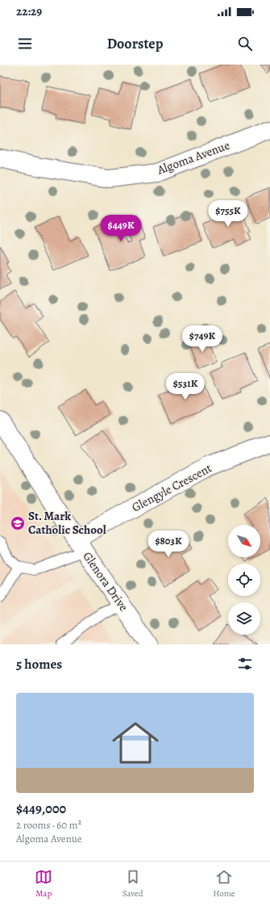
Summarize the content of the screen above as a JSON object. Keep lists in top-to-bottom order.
{
  "streets": {
    "street": ["Algoma Avenue", "Glengyle Crescent", "Glenora Drive"]
  },
  "crossings": [
    ["Glengyle Crescent", "Glenora Drive"]
  ],
  "places": {
    "school or university": ["St. Mark Catholic School"]
  },
  "north": "bottom right",
  "page": {
    "status": "22:29",
    "header": "Doorstep",
    "price": [
      "$755K",
      "$449K",
      "$749K",
      "$531K",
      "$803K"
    ],
    "heading": "5 homes",
    "list": [
      {
        "name": "$449,000",
        "note": "2 rooms · 60 m² · Algoma Avenue"
      }
    ],
    "tabs": ["Map", "Saved", "Home"]
  }
}
